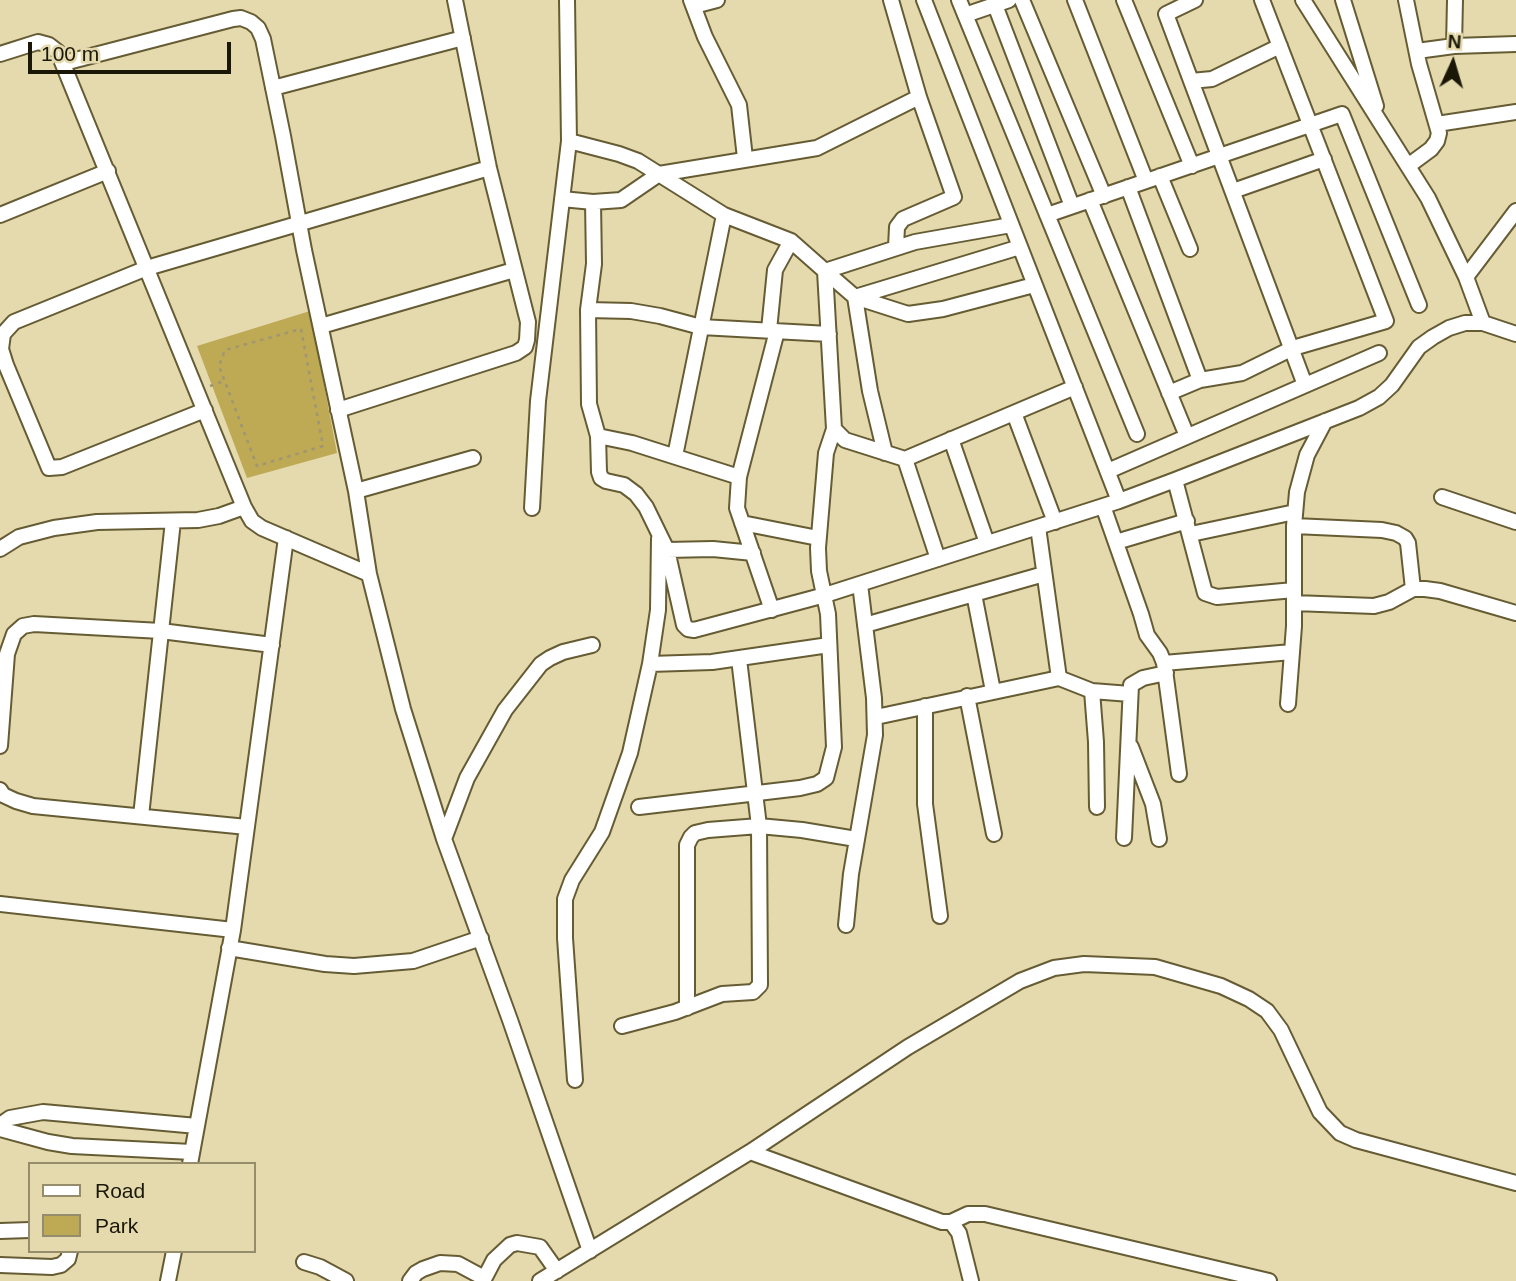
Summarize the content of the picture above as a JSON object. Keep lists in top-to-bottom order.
{
  "legend": ["Road", "Park"],
  "scale_bar": "100 m",
  "north": "top"
}
